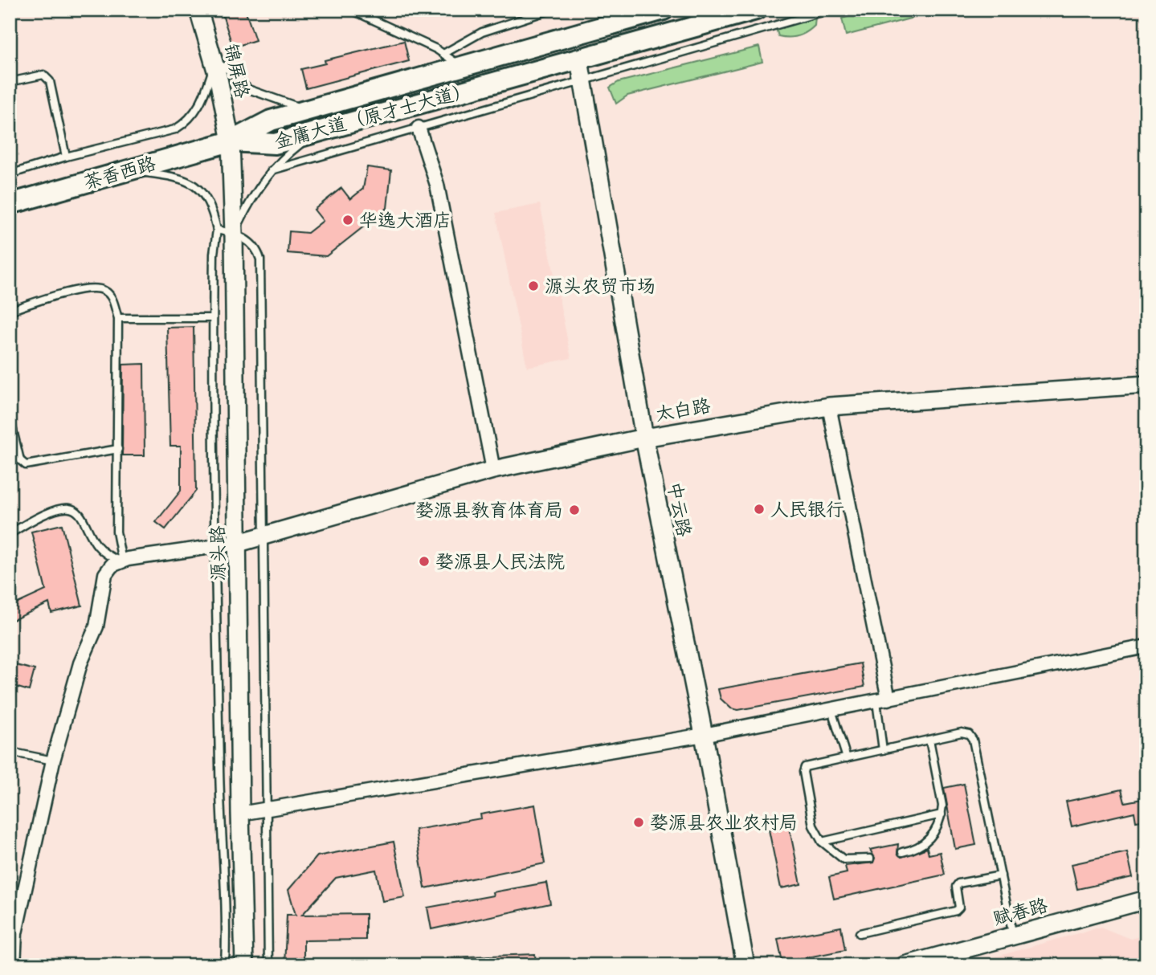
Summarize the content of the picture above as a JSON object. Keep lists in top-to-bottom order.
{
  "streets": {
    "main road": ["金庸大道（原才士大道）", "茶香西路"],
    "street": [
      "锦屏路",
      "太白路",
      "中云路",
      "源头路",
      "赋春路"
    ]
  },
  "crossings": [
    ["锦屏路", "金庸大道（原才士大道）"],
    ["锦屏路", "茶香西路"],
    ["锦屏路", "源头路"],
    ["金庸大道（原才士大道）", "茶香西路"],
    ["金庸大道（原才士大道）", "中云路"],
    ["金庸大道（原才士大道）", "源头路"],
    ["茶香西路", "源头路"],
    ["太白路", "中云路"],
    ["太白路", "源头路"]
  ],
  "places": [
    "华逸大酒店",
    "源头农贸市场",
    "人民银行",
    "婺源县教育体育局",
    "婺源县人民法院",
    "婺源县农业农村局"
  ]
}
